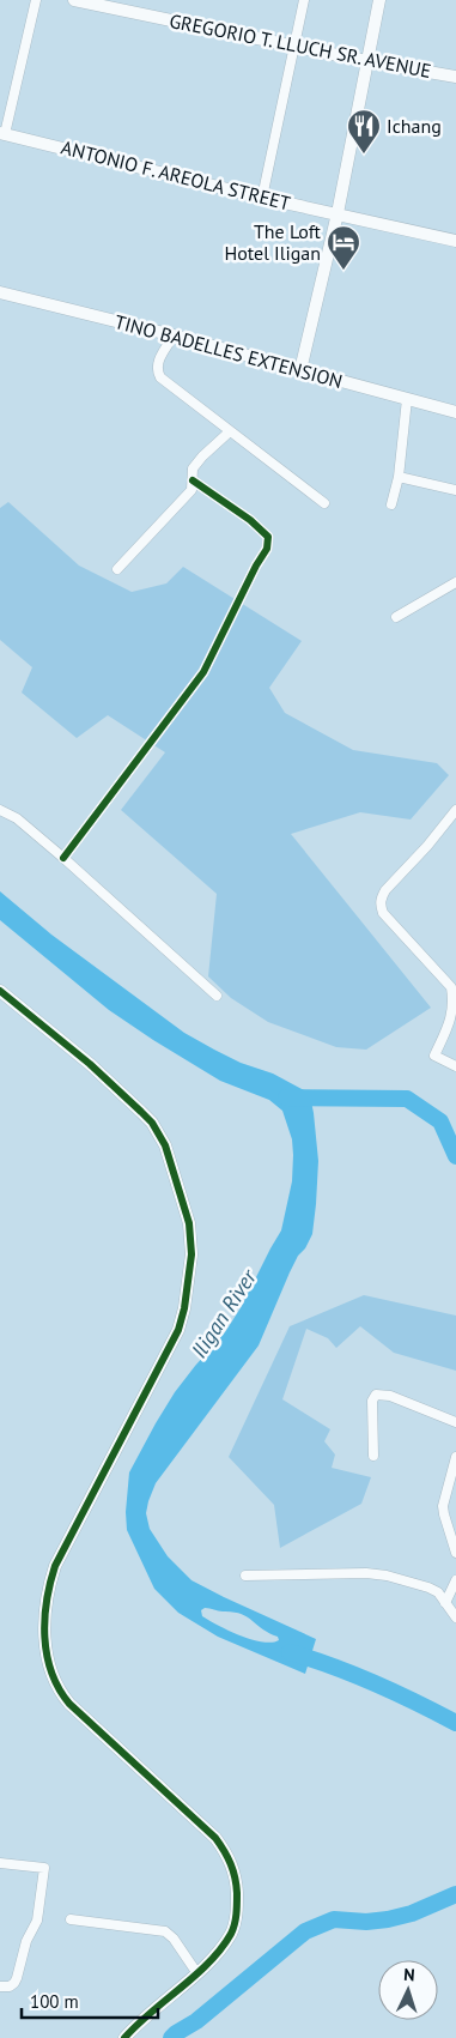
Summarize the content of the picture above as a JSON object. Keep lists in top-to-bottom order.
{
  "streets": {
    "street": ["GREGORIO T. LLUCH SR. AVENUE", "ANTONIO F. AREOLA STREET", "TINO BADELLES EXTENSION"]
  },
  "water": ["Iligan River"],
  "places": {
    "restaurant": ["Ichang"],
    "hotel": ["The Loft Hotel Iligan"]
  },
  "scale_bar": "100 m",
  "north": "top"
}
